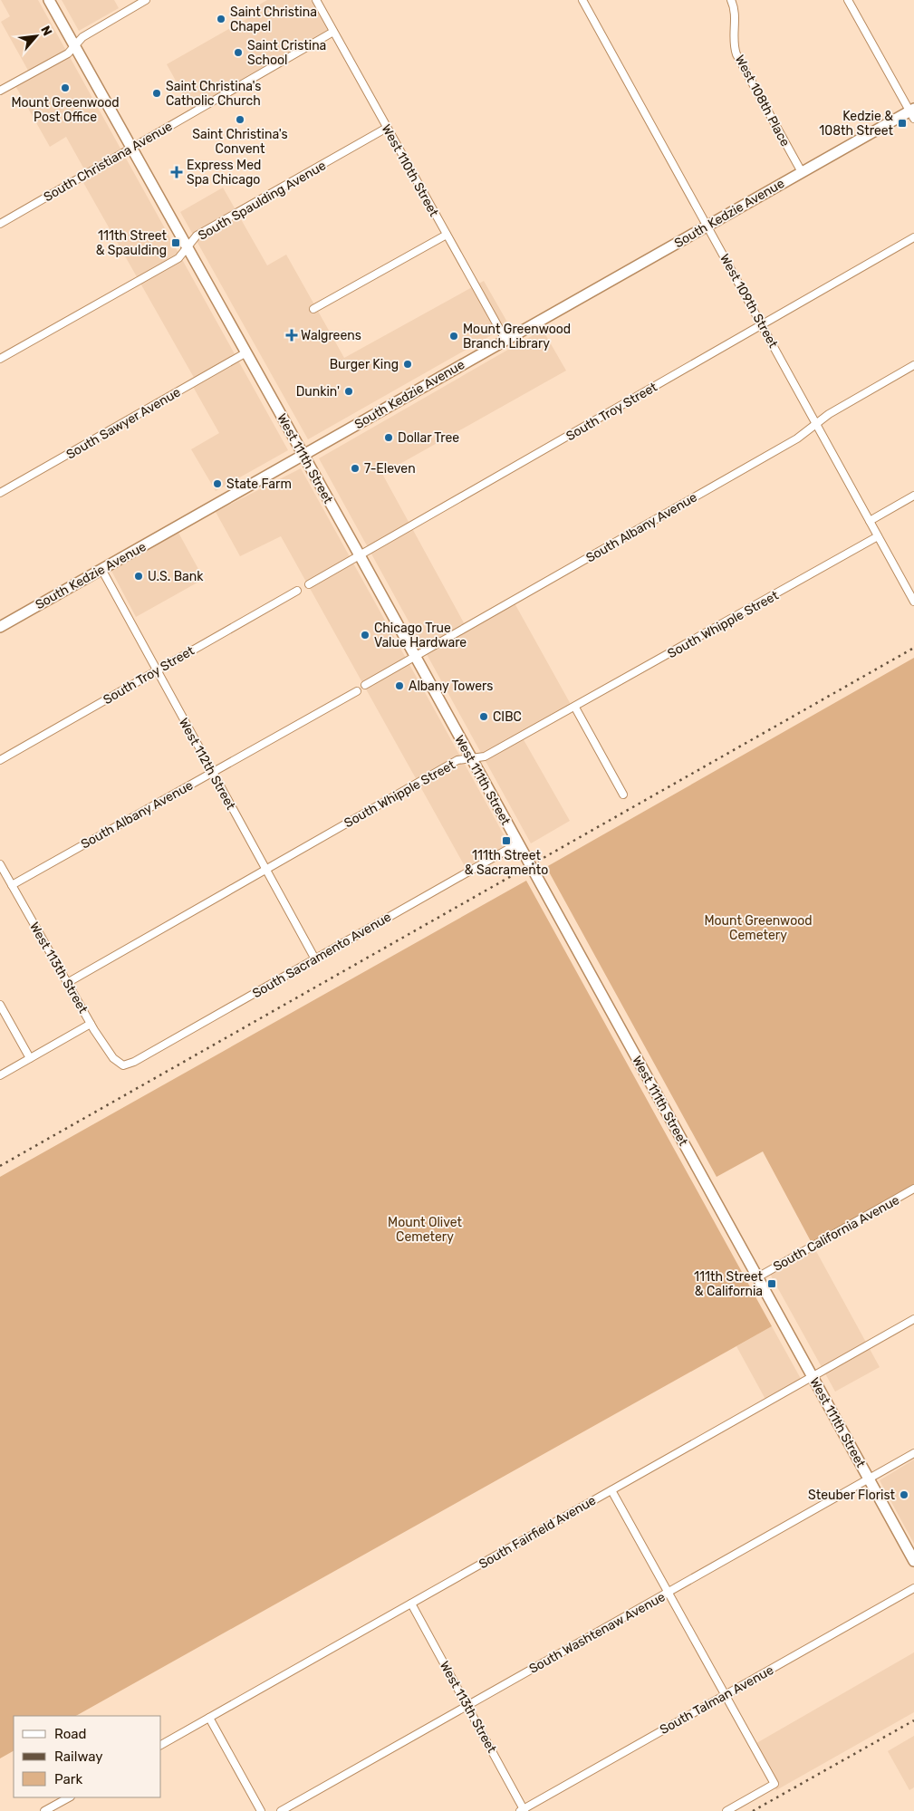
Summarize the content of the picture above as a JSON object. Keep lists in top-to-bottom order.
{
  "streets": {
    "main road": ["South Kedzie Avenue", "West 111th Street"],
    "street": [
      "West 108th Place",
      "South Christiana Avenue",
      "West 110th Street",
      "South Spaulding Avenue",
      "West 109th Street",
      "South Troy Street",
      "South Sawyer Avenue",
      "South Albany Avenue",
      "South Whipple Street",
      "West 112th Street",
      "South Sacramento Avenue",
      "West 113th Street",
      "South California Avenue",
      "South Fairfield Avenue",
      "South Washtenaw Avenue",
      "South Talman Avenue"
    ]
  },
  "crossings": [
    ["West 108th Place", "South Kedzie Avenue"],
    ["South Christiana Avenue", "West 110th Street"],
    ["South Christiana Avenue", "West 111th Street"],
    ["West 110th Street", "South Spaulding Avenue"],
    ["West 110th Street", "South Kedzie Avenue"],
    ["South Spaulding Avenue", "West 111th Street"],
    ["South Kedzie Avenue", "West 109th Street"],
    ["South Kedzie Avenue", "West 111th Street"],
    ["South Kedzie Avenue", "West 112th Street"],
    ["West 109th Street", "South Troy Street"],
    ["West 109th Street", "South Albany Avenue"],
    ["West 109th Street", "South Whipple Street"],
    ["South Troy Street", "West 111th Street"],
    ["South Troy Street", "West 112th Street"],
    ["South Sawyer Avenue", "West 111th Street"],
    ["West 111th Street", "South Albany Avenue"],
    ["West 111th Street", "South Whipple Street"],
    ["West 111th Street", "South Sacramento Avenue"],
    ["West 111th Street", "South California Avenue"],
    ["West 111th Street", "South Fairfield Avenue"],
    ["West 111th Street", "South Washtenaw Avenue"],
    ["South Albany Avenue", "West 112th Street"],
    ["South Albany Avenue", "West 113th Street"],
    ["South Whipple Street", "West 112th Street"],
    ["South Whipple Street", "West 113th Street"],
    ["West 112th Street", "South Sacramento Avenue"],
    ["South Sacramento Avenue", "West 113th Street"],
    ["West 113th Street", "South Fairfield Avenue"],
    ["West 113th Street", "South Washtenaw Avenue"],
    ["West 113th Street", "South Talman Avenue"]
  ],
  "parks": ["Mount Greenwood Cemetery", "Mount Olivet Cemetery"],
  "places": {
    "other": [
      "Saint Christina Chapel",
      "Saint Cristina School",
      "Mount Greenwood Post Office",
      "Saint Christina's Catholic Church",
      "Saint Christina's Convent",
      "Mount Greenwood Branch Library",
      "Burger King",
      "Dunkin'",
      "Dollar Tree",
      "7-Eleven",
      "State Farm",
      "U.S. Bank",
      "Chicago True Value Hardware",
      "Albany Towers",
      "CIBC",
      "Steuber Florist"
    ],
    "transit": [
      "Kedzie & 108th Street",
      "111th Street & Spaulding",
      "111th Street & Sacramento",
      "111th Street & California"
    ],
    "health": ["Express Med Spa Chicago", "Walgreens"]
  },
  "legend": ["Road", "Railway", "Park"],
  "north": "top right"
}
